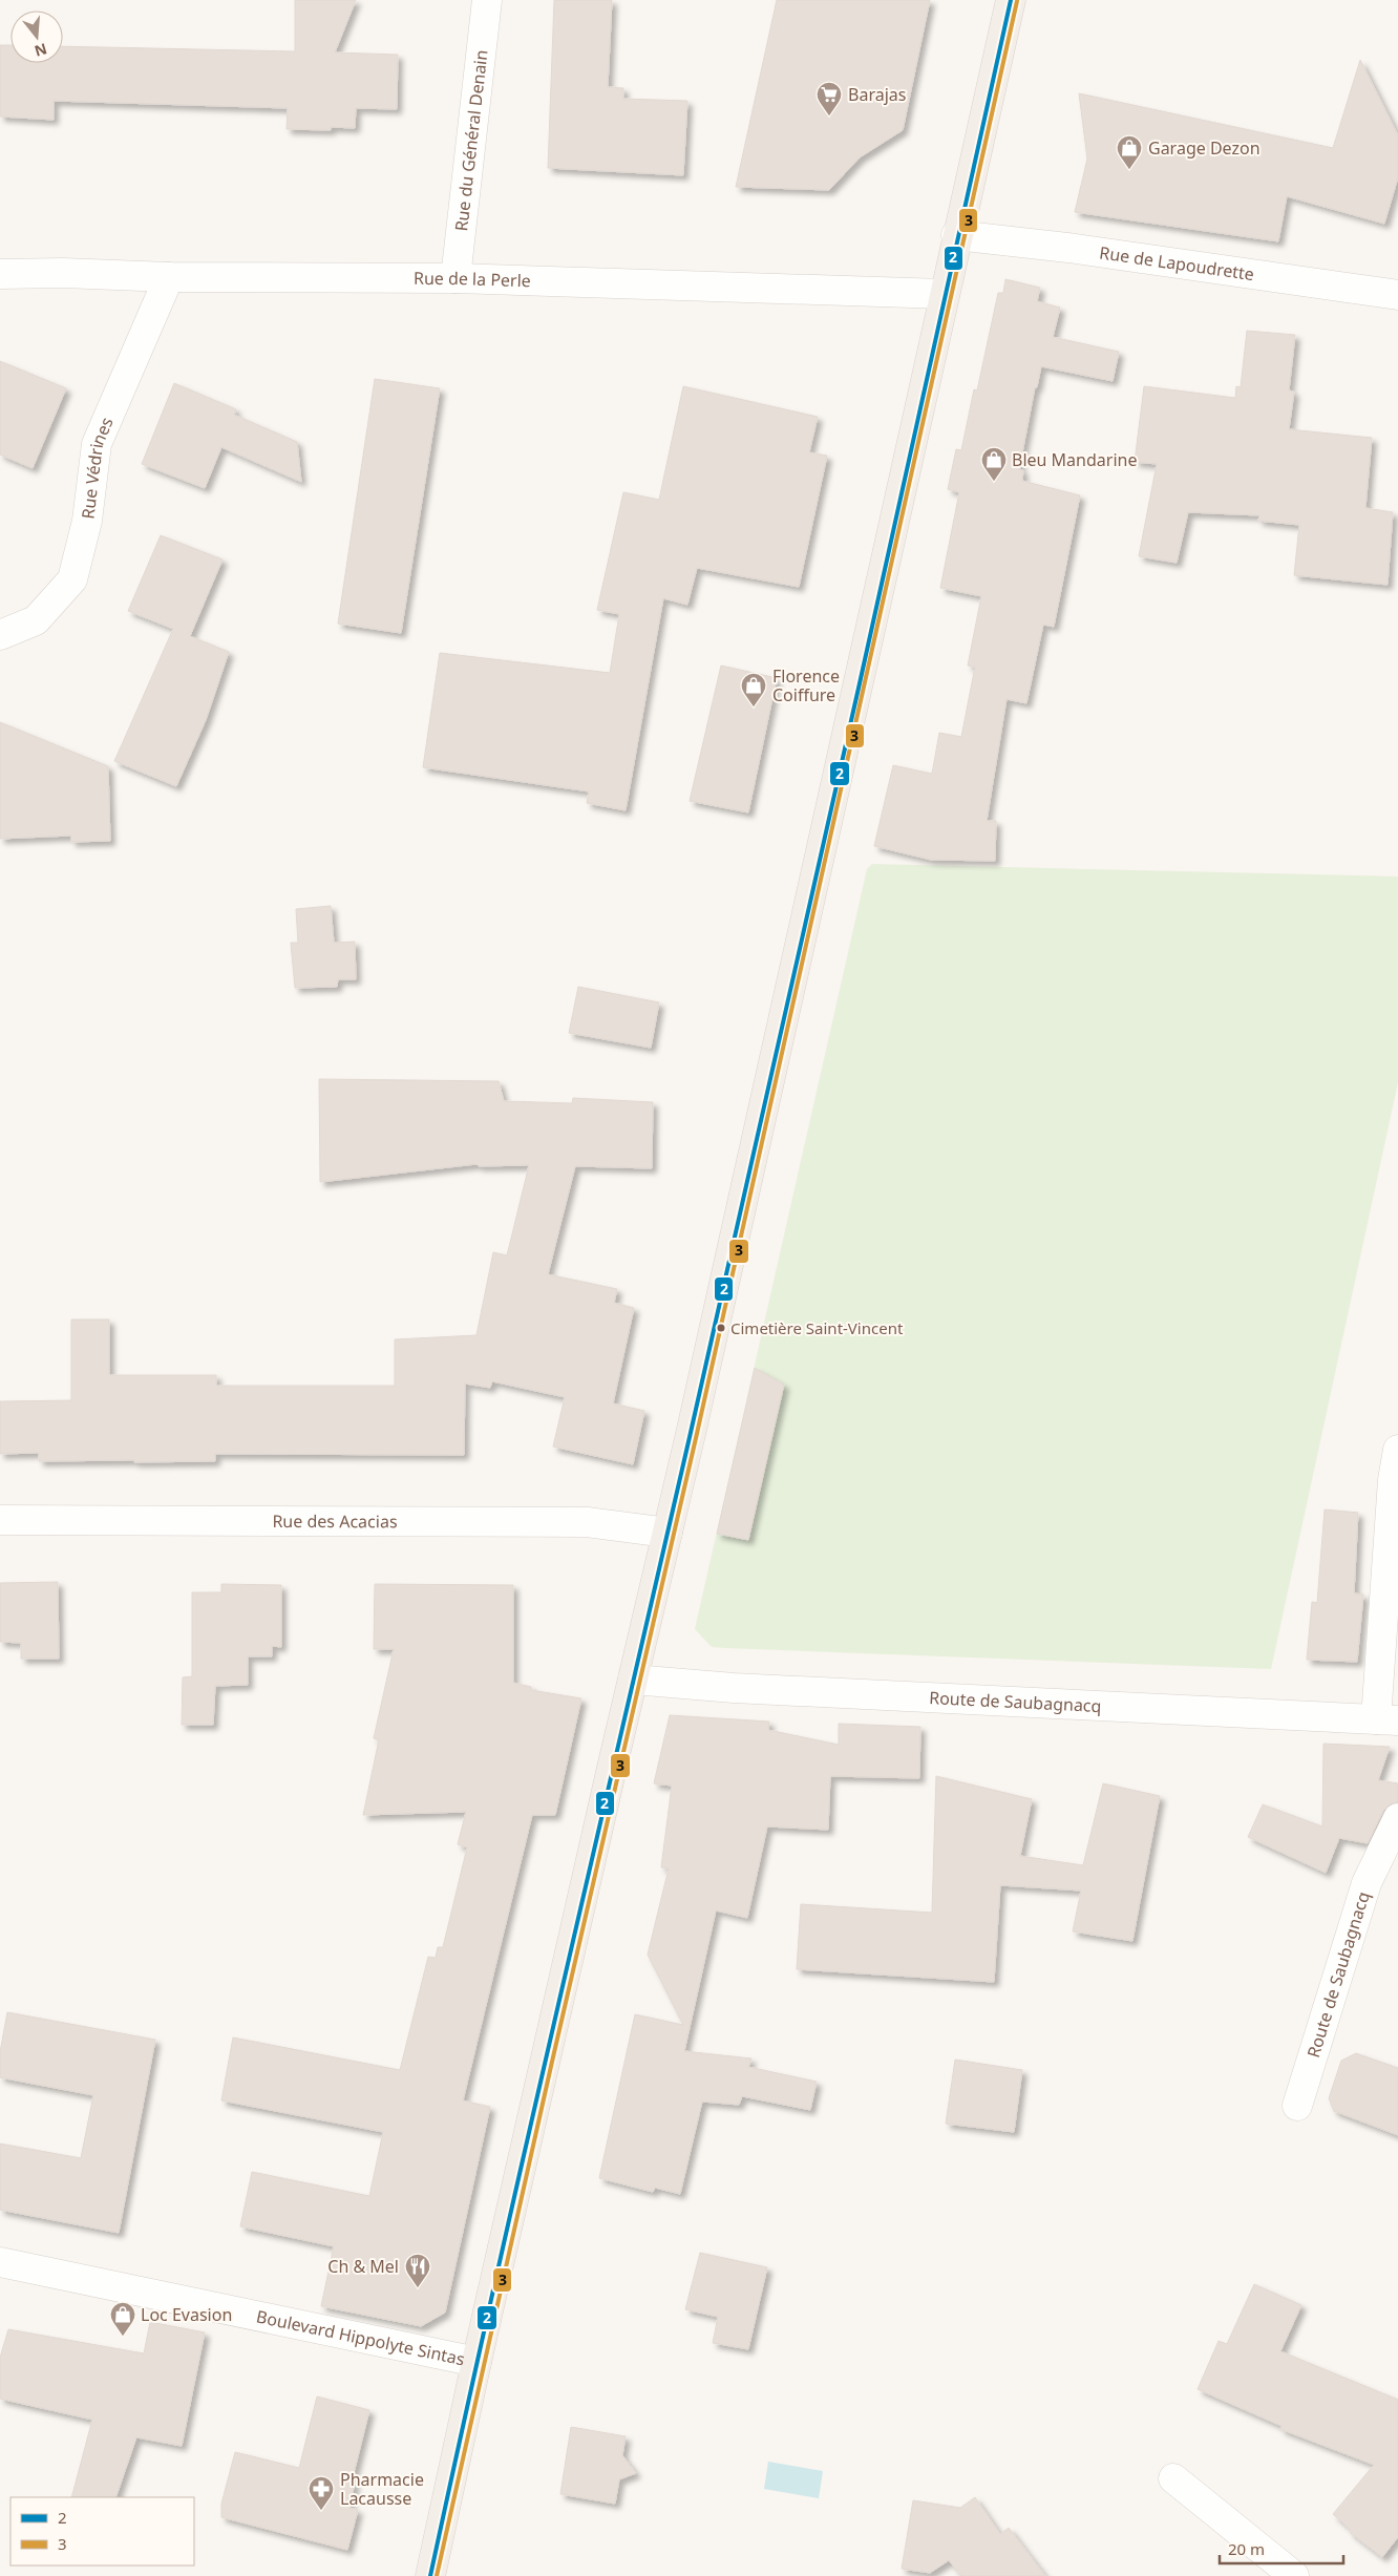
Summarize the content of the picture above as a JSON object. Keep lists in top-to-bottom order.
{
  "streets": {
    "street": [
      "Rue du Général Denain",
      "Rue de Lapoudrette",
      "Rue de la Perle",
      "Rue Védrines",
      "Rue des Acacias",
      "Route de Saubagnacq",
      "Boulevard Hippolyte Sintas"
    ]
  },
  "crossings": [
    ["Rue du Général Denain", "Rue de la Perle"],
    ["Rue de la Perle", "Rue Védrines"]
  ],
  "places": {
    "supermarket": ["Barajas"],
    "shop": [
      "Garage Dezon",
      "Bleu Mandarine",
      "Florence Coiffure",
      "Loc Evasion"
    ],
    "other": ["Cimetière Saint-Vincent"],
    "restaurant": ["Ch & Mel"],
    "pharmacy": ["Pharmacie Lacausse"]
  },
  "lines": ["transit line 2", "transit line 3"],
  "legend": ["2", "3"],
  "scale_bar": "20 m",
  "north": "bottom"
}
